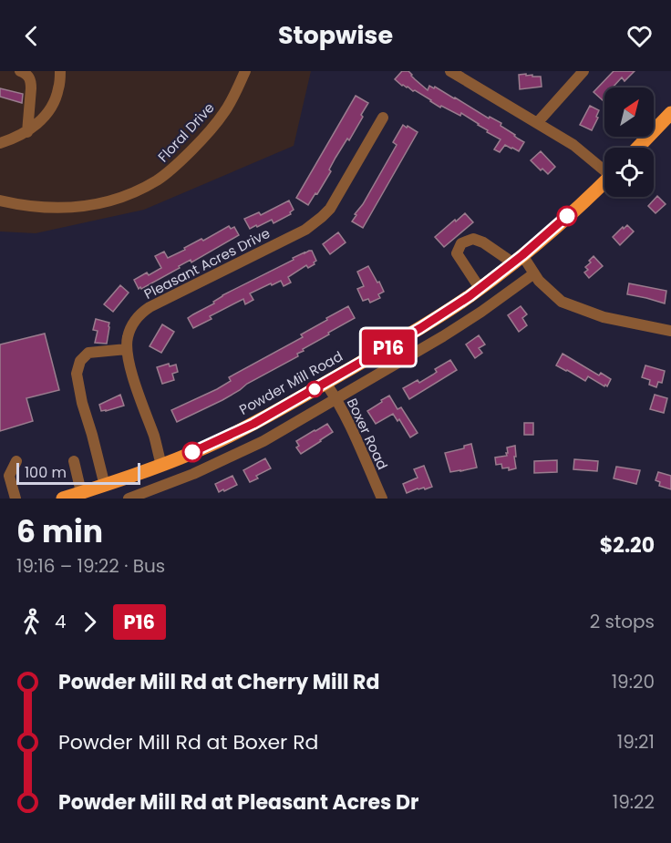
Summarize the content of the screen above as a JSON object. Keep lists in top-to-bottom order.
{
  "streets": {
    "main road": ["Powder Mill Road"],
    "street": ["Floral Drive", "Pleasant Acres Drive", "Boxer Road"]
  },
  "crossings": [
    ["Pleasant Acres Drive", "Powder Mill Road"],
    ["Powder Mill Road", "Boxer Road"]
  ],
  "lines": ["bus line P16"],
  "scale_bar": "100 m",
  "north": "top right",
  "page": {
    "header": "Stopwise",
    "on_map": "P16",
    "scale": "100 m",
    "heading": ["6 min", "19:16 – 19:22 · Bus", "$2.20"],
    "legs": ["4", "P16", "2 stops"],
    "list": [
      {
        "name": "Powder Mill Rd at Cherry Mill Rd",
        "value": "19:20"
      },
      {
        "name": "Powder Mill Rd at Boxer Rd",
        "value": "19:21"
      },
      {
        "name": "Powder Mill Rd at Pleasant Acres Dr",
        "value": "19:22"
      }
    ]
  }
}
